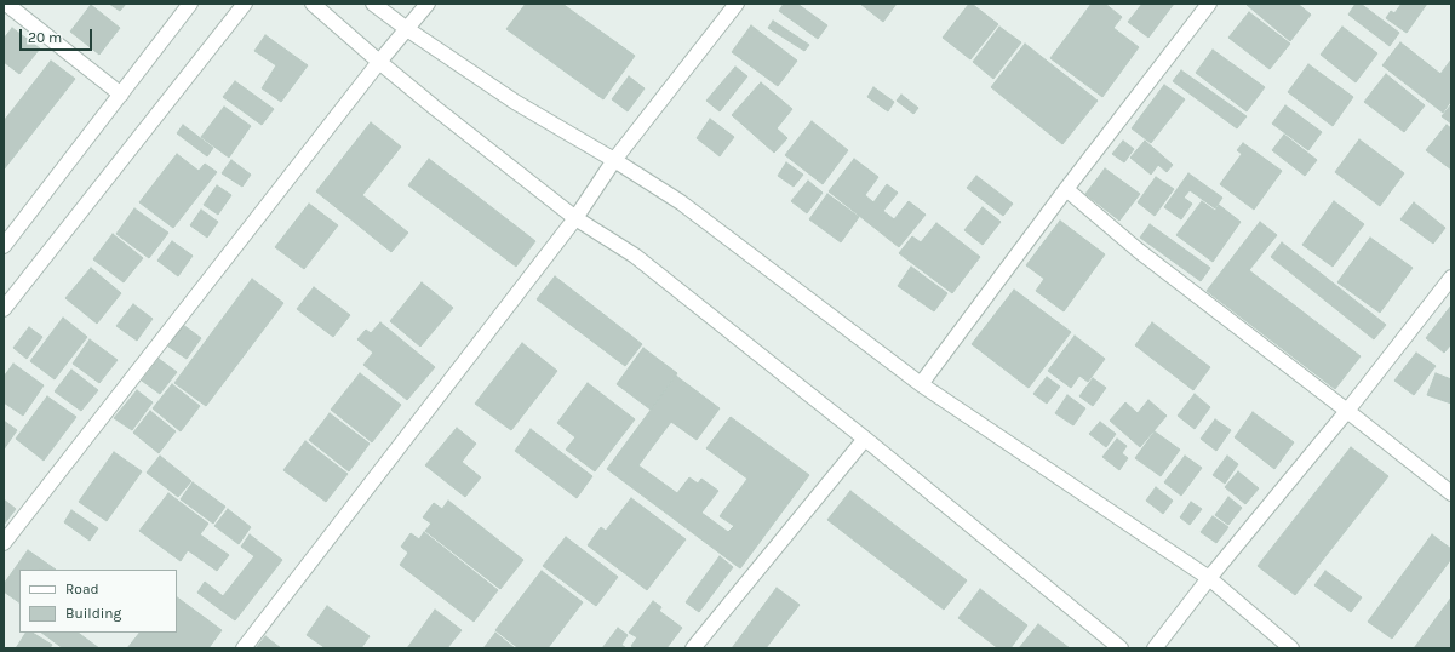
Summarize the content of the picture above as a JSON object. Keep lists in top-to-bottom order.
{
  "legend": ["Road", "Building"],
  "scale_bar": "20 m"
}
